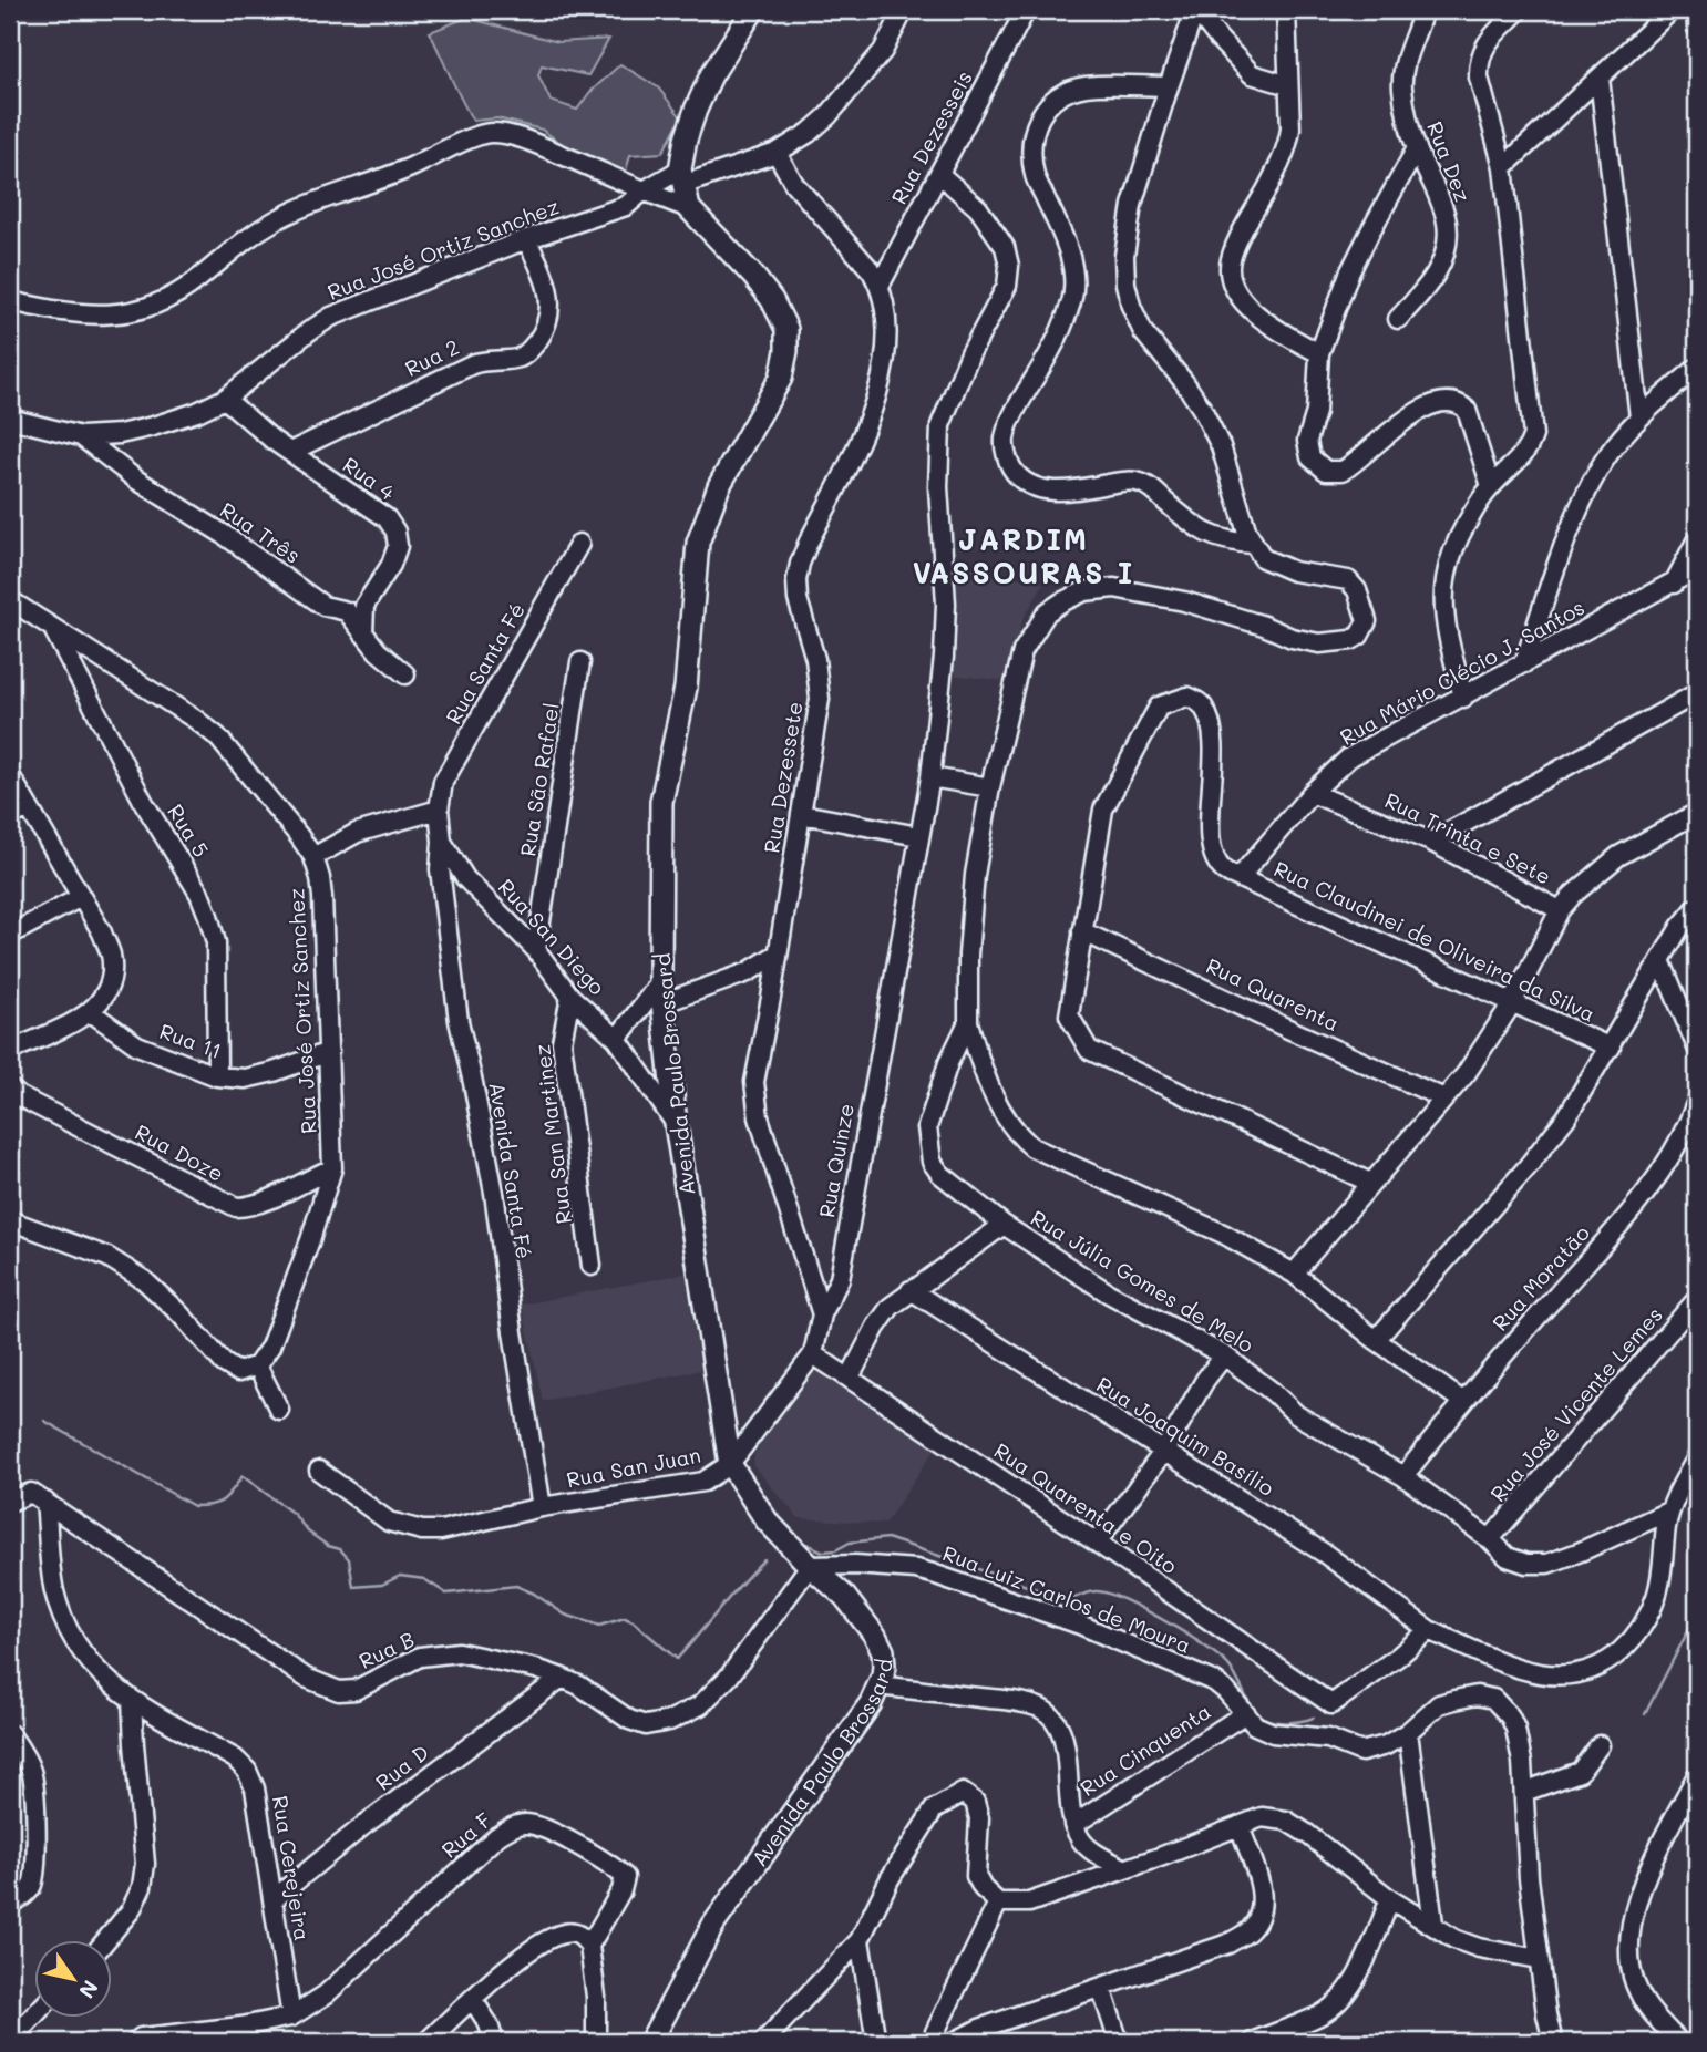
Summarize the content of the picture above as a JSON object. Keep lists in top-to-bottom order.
{
  "streets": {
    "main road": ["Avenida Paulo Brossard"],
    "street": [
      "Rua Dezesseis",
      "Rua Dez",
      "Rua José Ortiz Sanchez",
      "Rua 2",
      "Rua 4",
      "Rua Três",
      "Rua Santa Fé",
      "Rua Mário Clécio J. Santos",
      "Rua Dezessete",
      "Rua São Rafael",
      "Rua 5",
      "Rua Trinta e Sete",
      "Rua San Diego",
      "Rua Claudinei de Oliveira da Silva",
      "Rua Quarenta",
      "Rua 11",
      "Rua San Martinez",
      "Rua Doze",
      "Rua Quinze",
      "Avenida Santa Fé",
      "Rua Moratão",
      "Rua Júlia Gomes de Melo",
      "Rua José Vicente Lemes",
      "Rua Joaquim Basílio",
      "Rua San Juan",
      "Rua Quarenta e Oito",
      "Rua Luiz Carlos de Moura",
      "Rua B",
      "Rua Cinquenta",
      "Rua D",
      "Rua F",
      "Rua Cerejeira"
    ]
  },
  "crossings": [
    ["Rua Dezesseis", "Rua Dezessete"],
    ["Rua Dezesseis", "Rua Quinze"],
    ["Rua José Ortiz Sanchez", "Rua 2"],
    ["Rua José Ortiz Sanchez", "Rua 4"],
    ["Rua José Ortiz Sanchez", "Rua Três"],
    ["Rua José Ortiz Sanchez", "Rua Dezessete"],
    ["Rua José Ortiz Sanchez", "Rua 5"],
    ["Rua José Ortiz Sanchez", "Rua 11"],
    ["Rua José Ortiz Sanchez", "Avenida Paulo Brossard"],
    ["Rua José Ortiz Sanchez", "Rua Doze"],
    ["Rua 2", "Rua 4"],
    ["Rua 4", "Rua Três"],
    ["Rua Santa Fé", "Rua San Diego"],
    ["Rua Mário Clécio J. Santos", "Rua Trinta e Sete"],
    ["Rua Mário Clécio J. Santos", "Rua Claudinei de Oliveira da Silva"],
    ["Rua Dezessete", "Rua Quinze"],
    ["Rua São Rafael", "Rua San Diego"],
    ["Rua 5", "Rua 11"],
    ["Rua San Diego", "Avenida Paulo Brossard"],
    ["Rua San Diego", "Rua San Martinez"],
    ["Rua San Diego", "Avenida Santa Fé"],
    ["Avenida Paulo Brossard", "Rua Quinze"],
    ["Avenida Paulo Brossard", "Rua San Juan"],
    ["Avenida Paulo Brossard", "Rua Luiz Carlos de Moura"],
    ["Avenida Paulo Brossard", "Rua B"],
    ["Rua Quinze", "Rua San Juan"],
    ["Rua Quinze", "Rua Quarenta e Oito"],
    ["Avenida Santa Fé", "Rua San Juan"],
    ["Rua Moratão", "Rua Júlia Gomes de Melo"],
    ["Rua Júlia Gomes de Melo", "Rua José Vicente Lemes"],
    ["Rua Júlia Gomes de Melo", "Rua Joaquim Basílio"],
    ["Rua Luiz Carlos de Moura", "Rua B"],
    ["Rua Luiz Carlos de Moura", "Rua Cinquenta"],
    ["Rua B", "Rua D"],
    ["Rua B", "Rua Cerejeira"],
    ["Rua D", "Rua Cerejeira"],
    ["Rua F", "Rua Cerejeira"]
  ],
  "districts": ["JARDIM VASSOURAS I"],
  "north": "bottom right"
}
